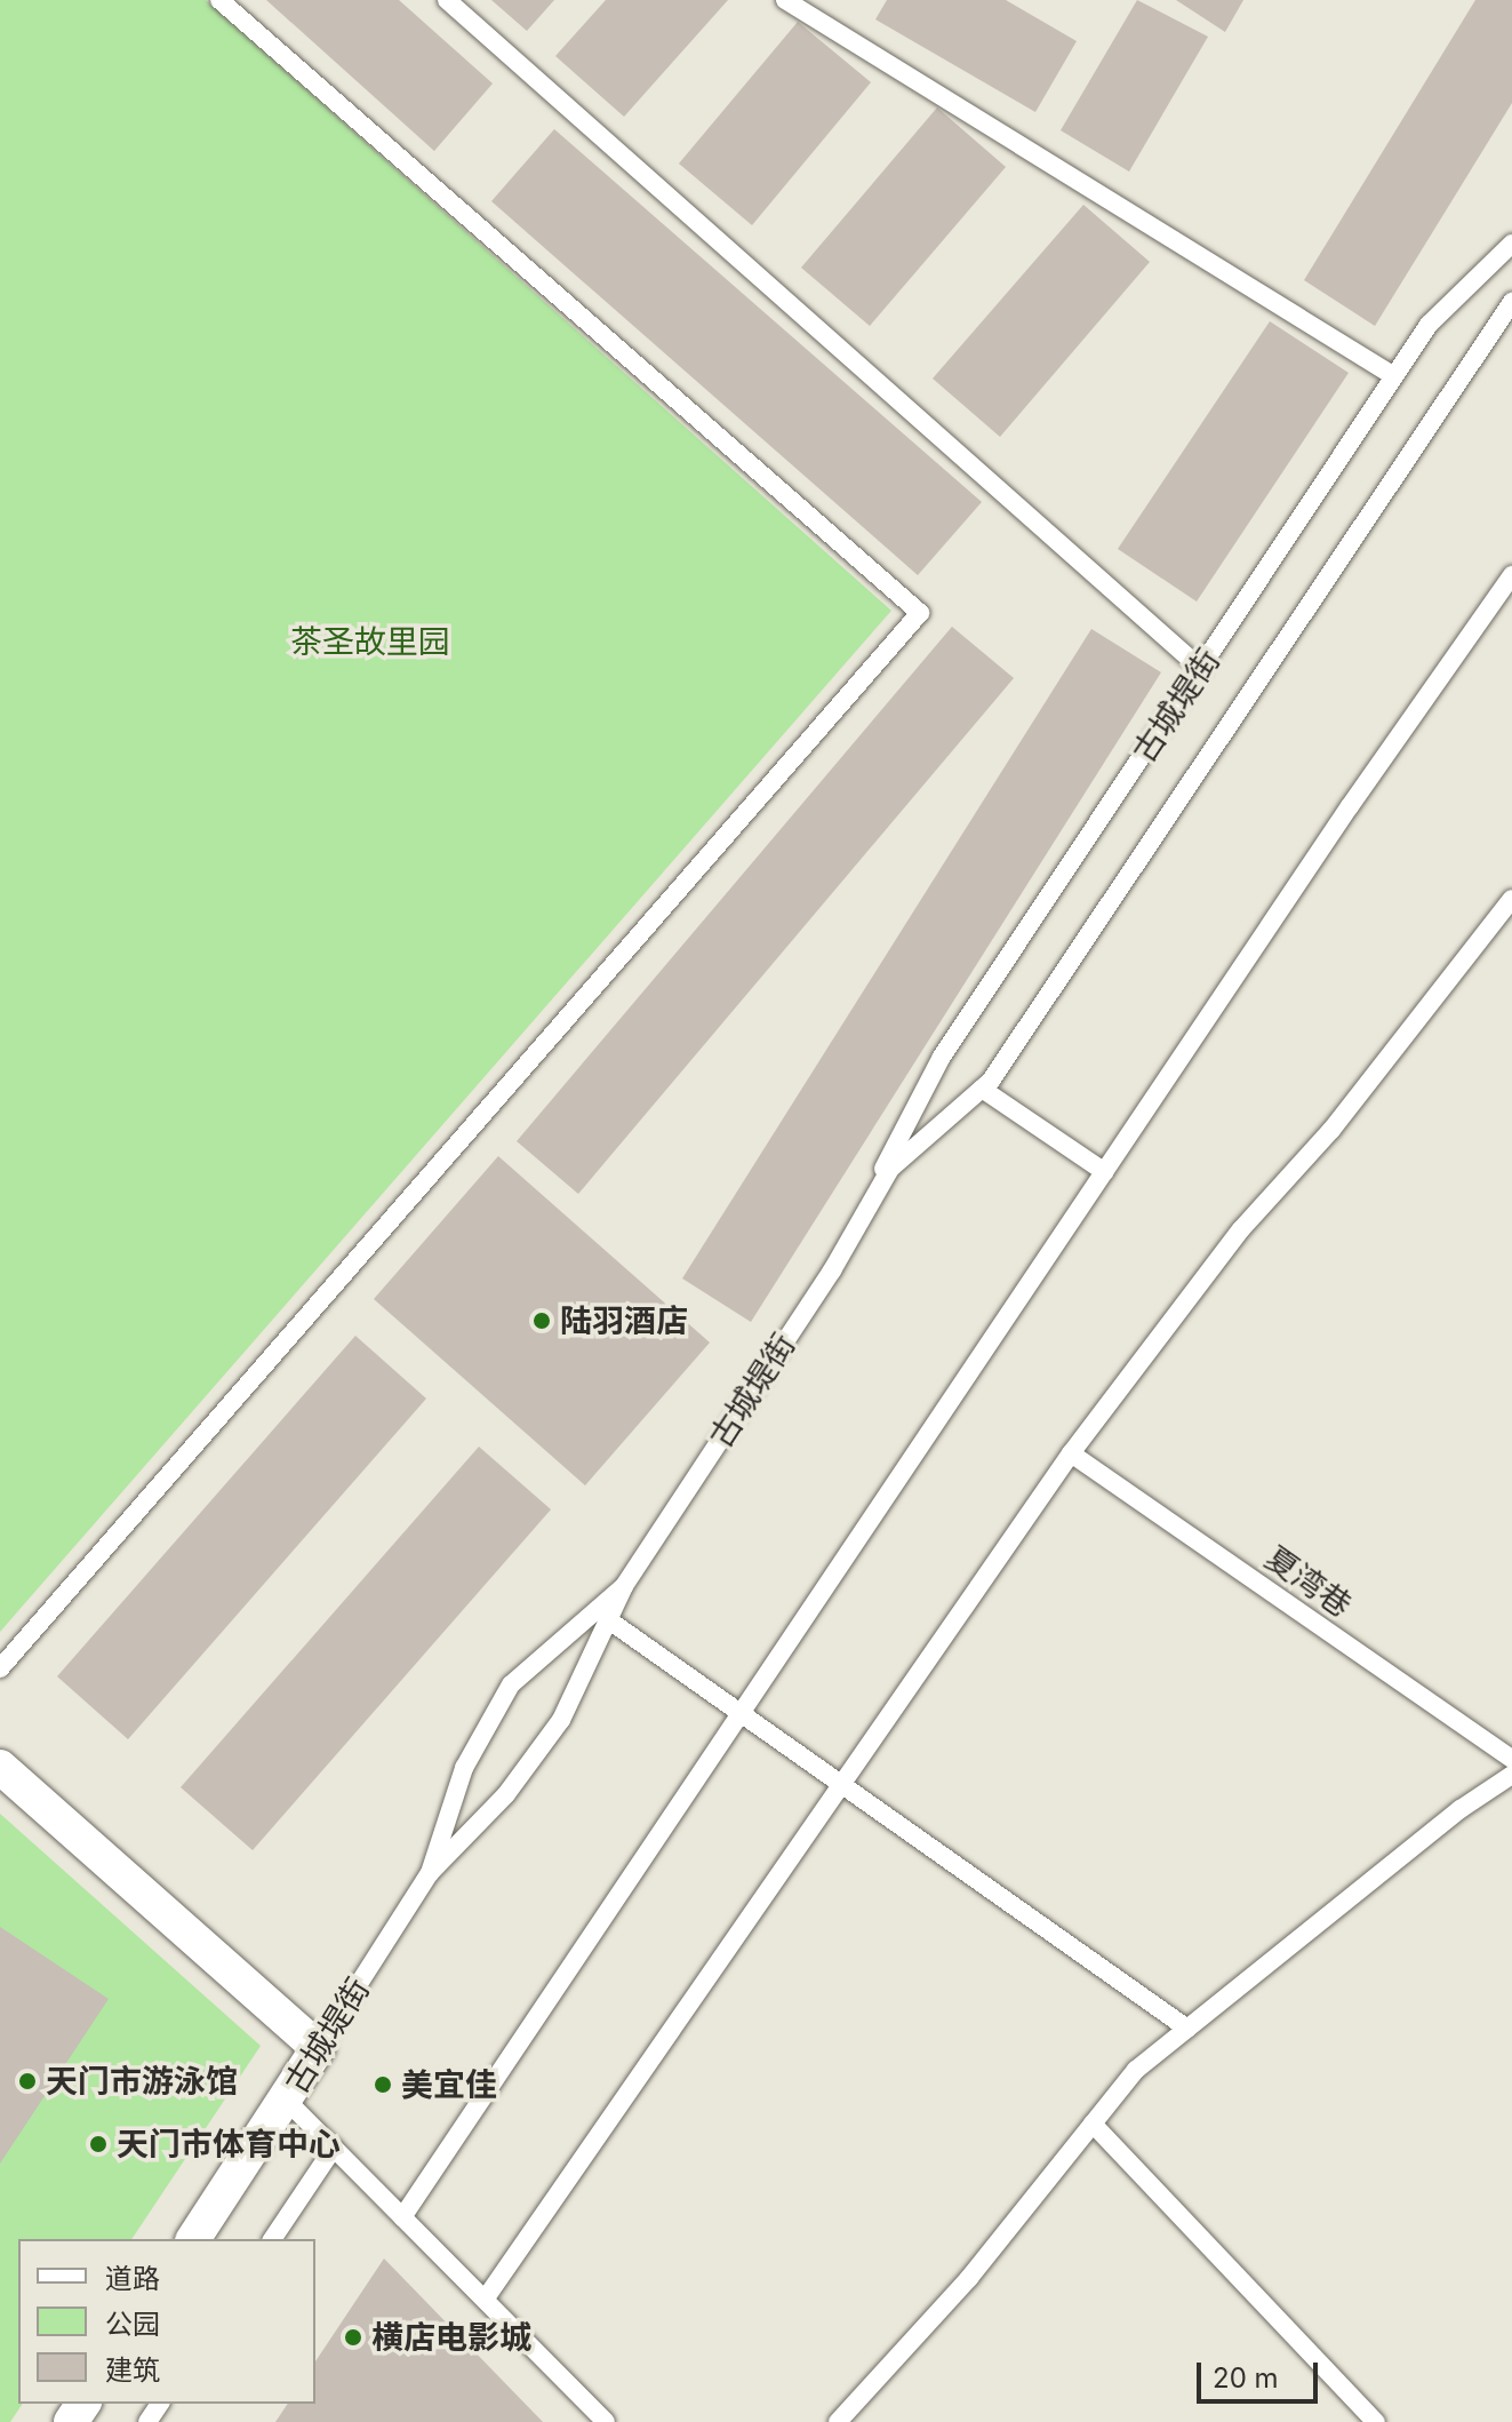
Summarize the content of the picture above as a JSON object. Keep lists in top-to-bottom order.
{
  "streets": {
    "street": ["古城堤街"],
    "lane": ["夏湾巷"]
  },
  "parks": ["茶圣故里园"],
  "places": [
    "陆羽酒店",
    "天门市游泳馆",
    "美宜佳",
    "天门市体育中心",
    "横店电影城"
  ],
  "legend": ["道路", "公园", "建筑"],
  "scale_bar": "20 m"
}
